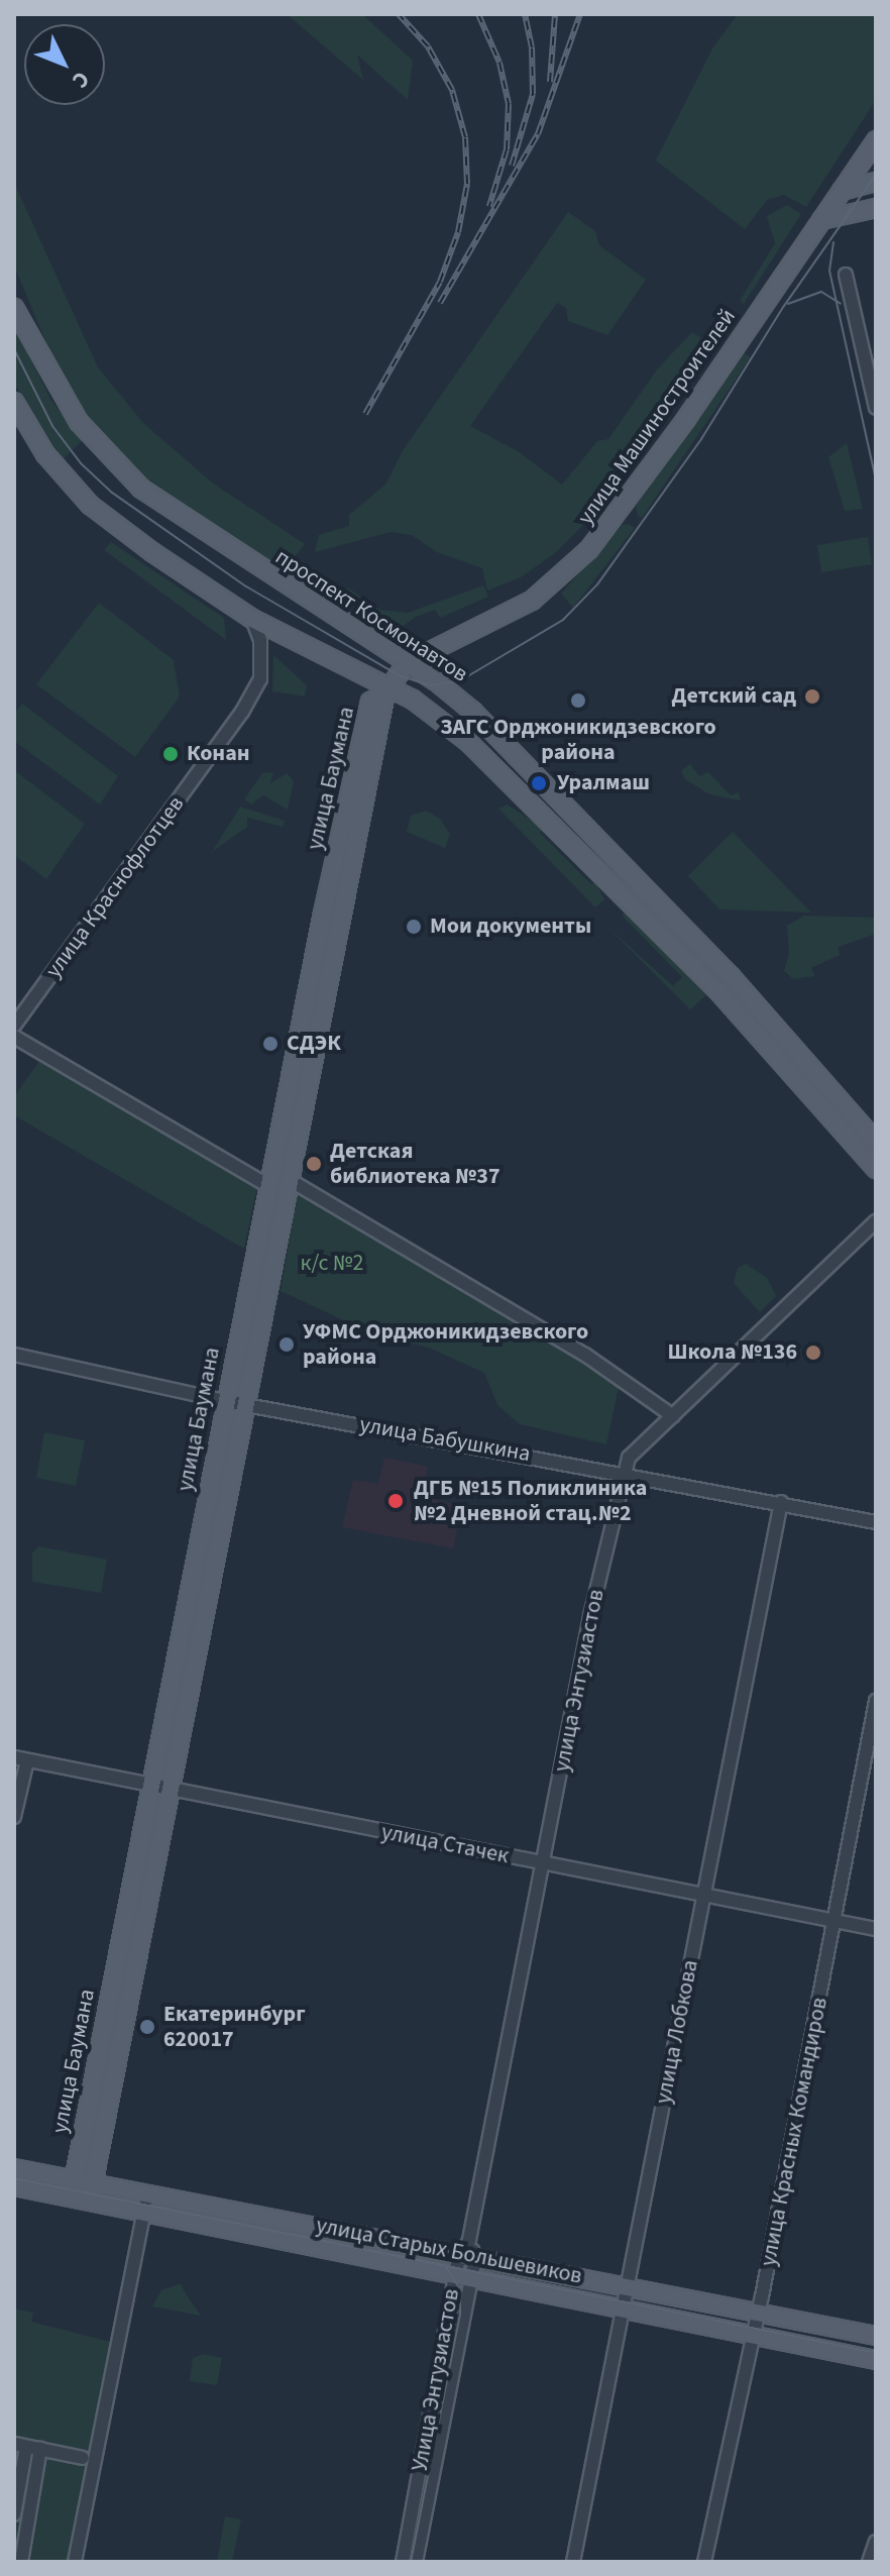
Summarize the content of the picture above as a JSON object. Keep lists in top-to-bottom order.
{
  "streets": {
    "main road": [
      "улица Машиностроителей",
      "проспект Космонавтов",
      "улица Баумана",
      "улица Старых Большевиков"
    ],
    "street": [
      "улица Краснофлотцев",
      "улица Бабушкина",
      "улица Энтузиастов",
      "улица Стачек",
      "улица Лобкова",
      "улица Красных Командиров",
      "Улица Энтузиастов"
    ]
  },
  "crossings": [
    ["улица Машиностроителей", "проспект Космонавтов"],
    ["улица Машиностроителей", "улица Баумана"],
    ["улица Баумана", "улица Бабушкина"],
    ["улица Баумана", "улица Стачек"],
    ["улица Баумана", "улица Старых Большевиков"],
    ["улица Бабушкина", "улица Энтузиастов"],
    ["улица Бабушкина", "улица Лобкова"],
    ["улица Энтузиастов", "улица Стачек"],
    ["улица Энтузиастов", "Улица Энтузиастов"],
    ["улица Стачек", "улица Лобкова"],
    ["улица Стачек", "улица Красных Командиров"],
    ["улица Лобкова", "улица Старых Большевиков"],
    ["улица Красных Командиров", "улица Старых Большевиков"],
    ["улица Старых Большевиков", "Улица Энтузиастов"]
  ],
  "parks": ["к/с №2"],
  "places": [
    "Детский сад",
    "ЗАГС Орджоникидзевского района",
    "Конан",
    "Уралмаш",
    "Мои документы",
    "СДЭК",
    "Детская библиотека №37",
    "УФМС Орджоникидзевского района",
    "Школа №136",
    "ДГБ №15 Поликлиника №2 Дневной стац.№2",
    "Екатеринбург 620017"
  ],
  "north": "bottom right"
}
